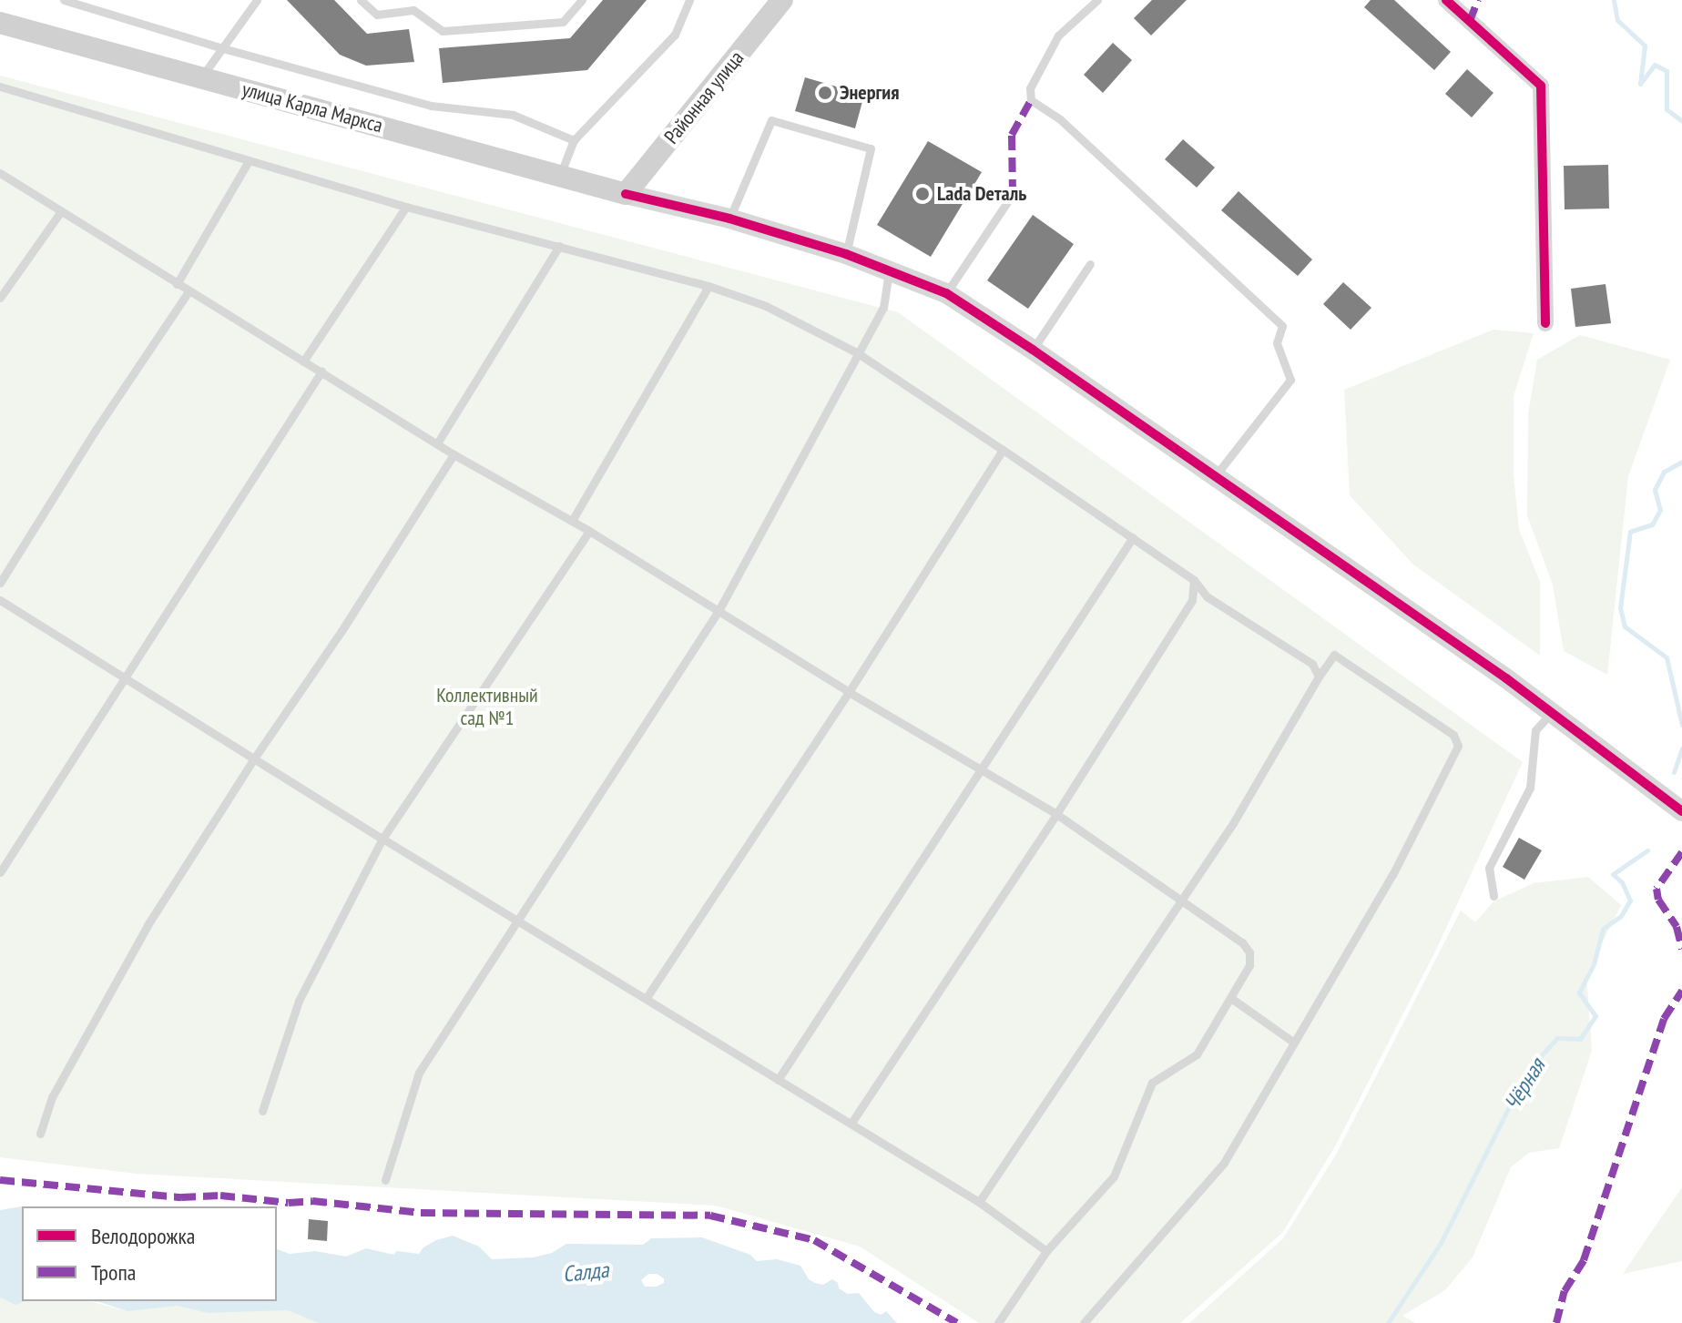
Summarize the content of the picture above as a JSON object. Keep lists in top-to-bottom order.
{
  "streets": {
    "main road": ["Районная улица", "улица Карла Маркса"]
  },
  "crossings": [
    ["Районная улица", "улица Карла Маркса"]
  ],
  "water": ["Чёрная", "Салда"],
  "parks": ["Коллективный сад №1"],
  "places": ["Энергия", "Lada Dеталь"],
  "legend": ["Велодорожка", "Тропа"]
}
